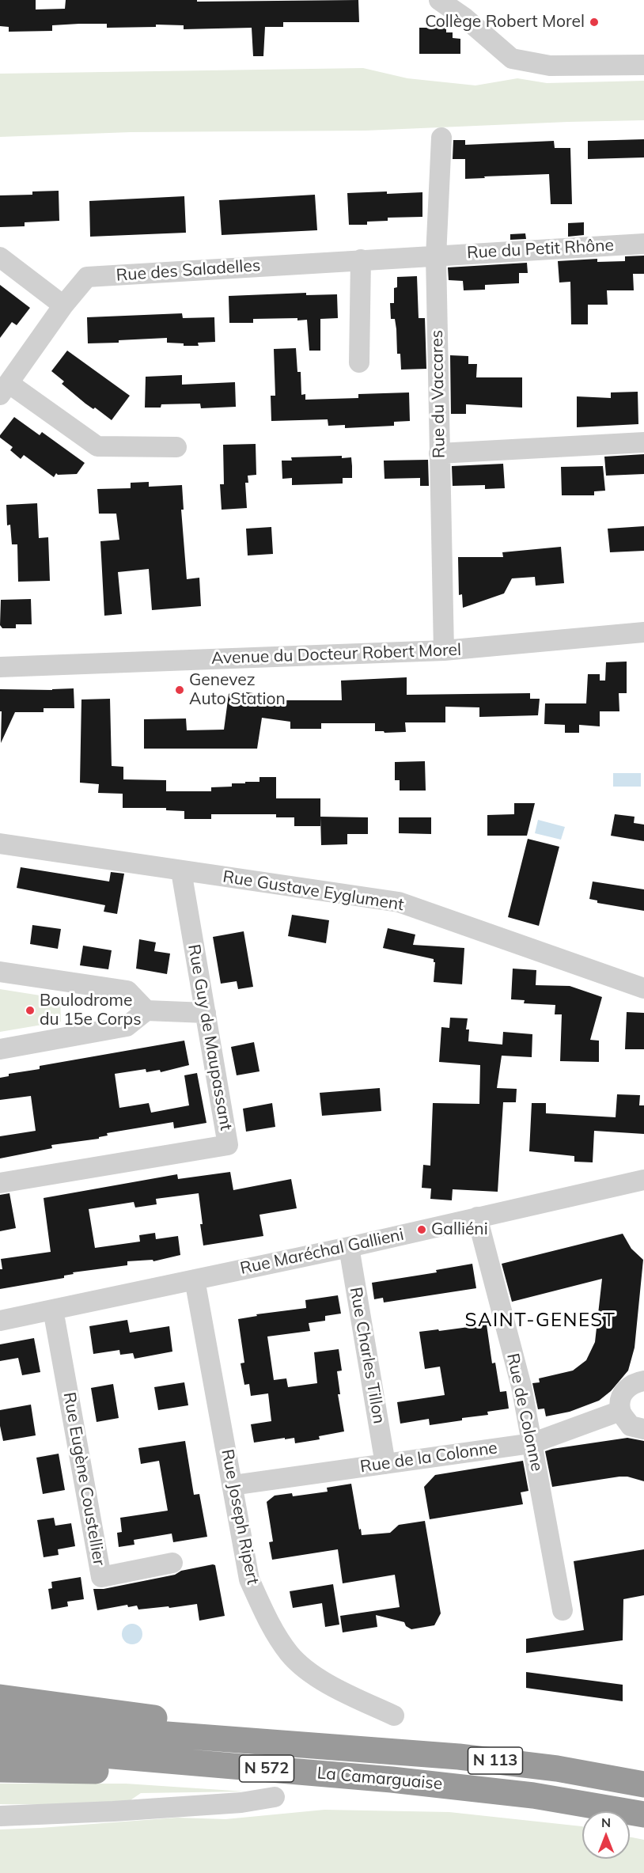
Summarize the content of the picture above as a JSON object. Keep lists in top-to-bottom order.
{
  "streets": {
    "highway": ["N 113", "N 572", "La Camarguaise"],
    "street": [
      "Rue du Petit Rhône",
      "Rue des Saladelles",
      "Rue du Vaccares",
      "Avenue du Docteur Robert Morel",
      "Rue Gustave Eyglument",
      "Rue Guy de Maupassant",
      "Rue Maréchal Gallieni",
      "Rue Charles Tillon",
      "Rue de Colonne",
      "Rue de la Colonne",
      "Rue Eugène Coustellier",
      "Rue Joseph Ripert"
    ]
  },
  "crossings": [
    ["Rue du Petit Rhône", "Rue des Saladelles"],
    ["Rue du Petit Rhône", "Rue du Vaccares"],
    ["Rue des Saladelles", "Rue du Vaccares"],
    ["Rue du Vaccares", "Avenue du Docteur Robert Morel"],
    ["Rue Gustave Eyglument", "Rue Guy de Maupassant"],
    ["Rue Maréchal Gallieni", "Rue Charles Tillon"],
    ["Rue Maréchal Gallieni", "Rue de Colonne"],
    ["Rue Maréchal Gallieni", "Rue Eugène Coustellier"],
    ["Rue Maréchal Gallieni", "Rue Joseph Ripert"],
    ["Rue Charles Tillon", "Rue de la Colonne"],
    ["Rue de Colonne", "Rue de la Colonne"],
    ["Rue de la Colonne", "Rue Joseph Ripert"]
  ],
  "districts": ["SAINT-GENEST"],
  "places": [
    "Collège Robert Morel",
    "Genevez Auto Station",
    "Boulodrome du 15e Corps",
    "Galliéni"
  ],
  "north": "top"
}
